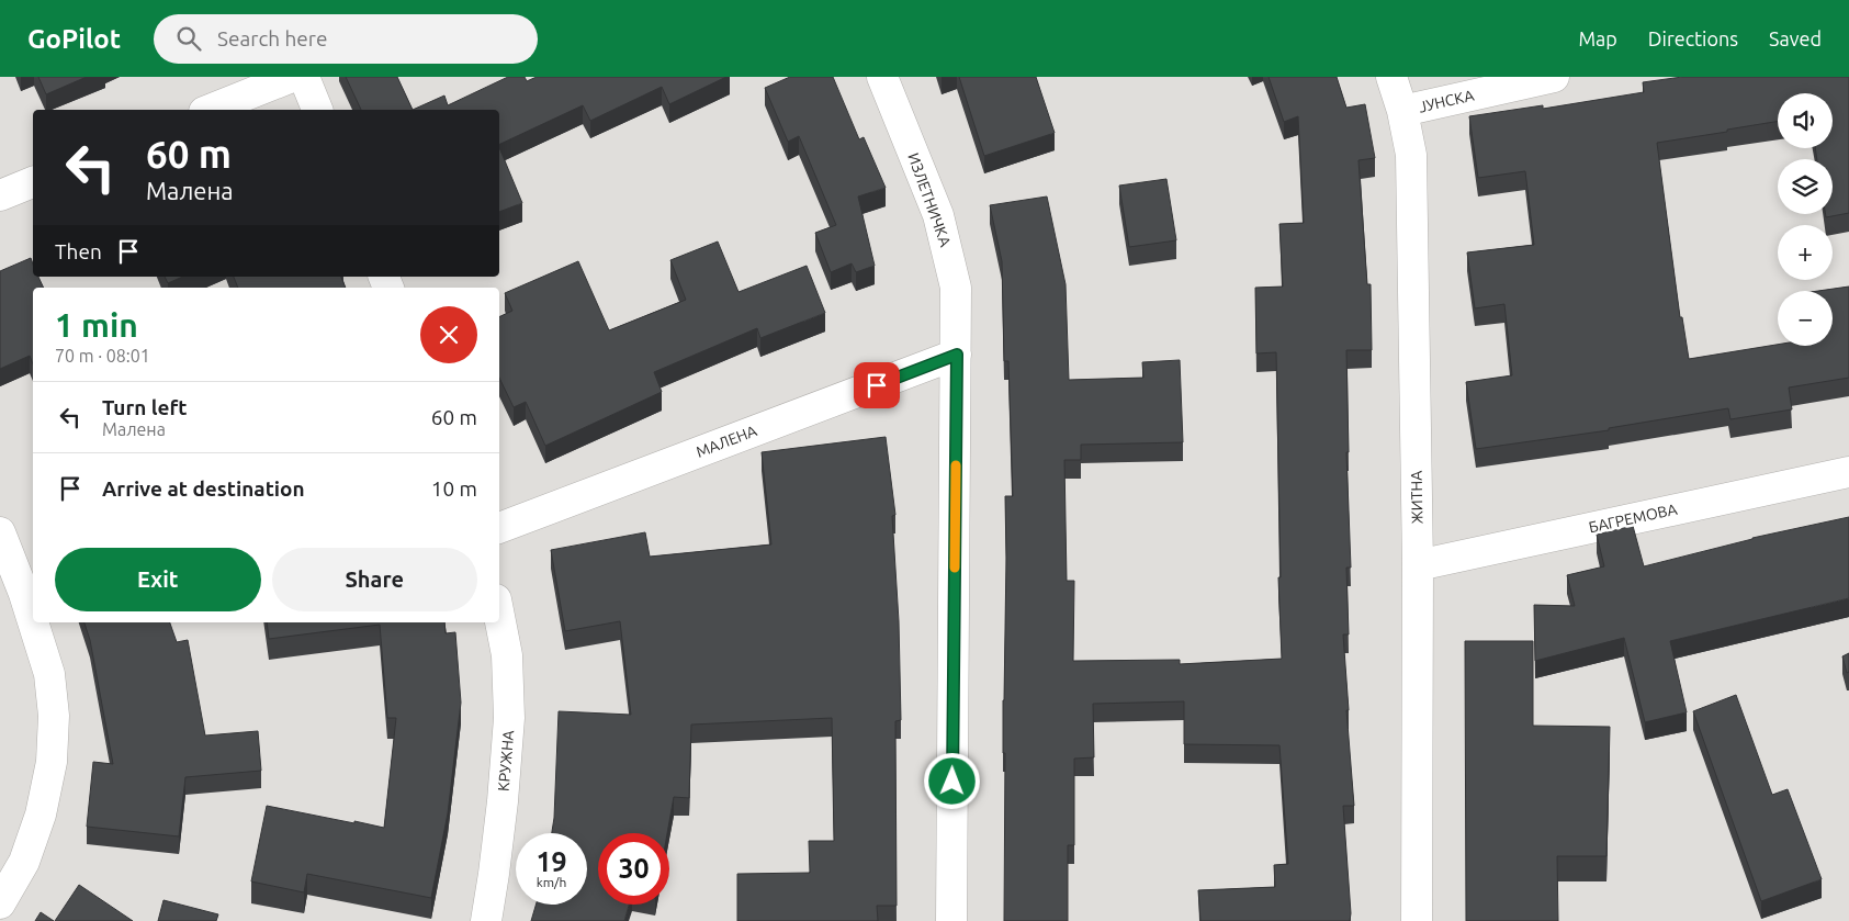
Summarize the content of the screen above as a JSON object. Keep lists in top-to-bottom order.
{
  "streets": {
    "street": [
      "ЈУНСКА",
      "ИЗЛЕТНИЧКА",
      "МАЛЕНА",
      "ЖИТНА",
      "БАГРЕМОВА",
      "КРУЖНА"
    ]
  },
  "crossings": [
    ["ЈУНСКА", "ЖИТНА"],
    ["ИЗЛЕТНИЧКА", "МАЛЕНА"],
    ["ЖИТНА", "БАГРЕМОВА"]
  ],
  "page": {
    "header": "GoPilot",
    "search": "Search here",
    "nav": ["Map", "Directions", "Saved"],
    "map_buttons": ["+", "−"],
    "turn": ["60 m", "Малена"],
    "then": "Then",
    "heading": ["1 min", "70 m · 08:01"],
    "list": [
      {
        "name": "Turn left",
        "note": "Малена",
        "value": "60 m"
      },
      {
        "name": "Arrive at destination",
        "value": "10 m"
      }
    ],
    "buttons": ["Exit", "Share"],
    "speed": "19 km/h",
    "limit": "30"
  }
}
